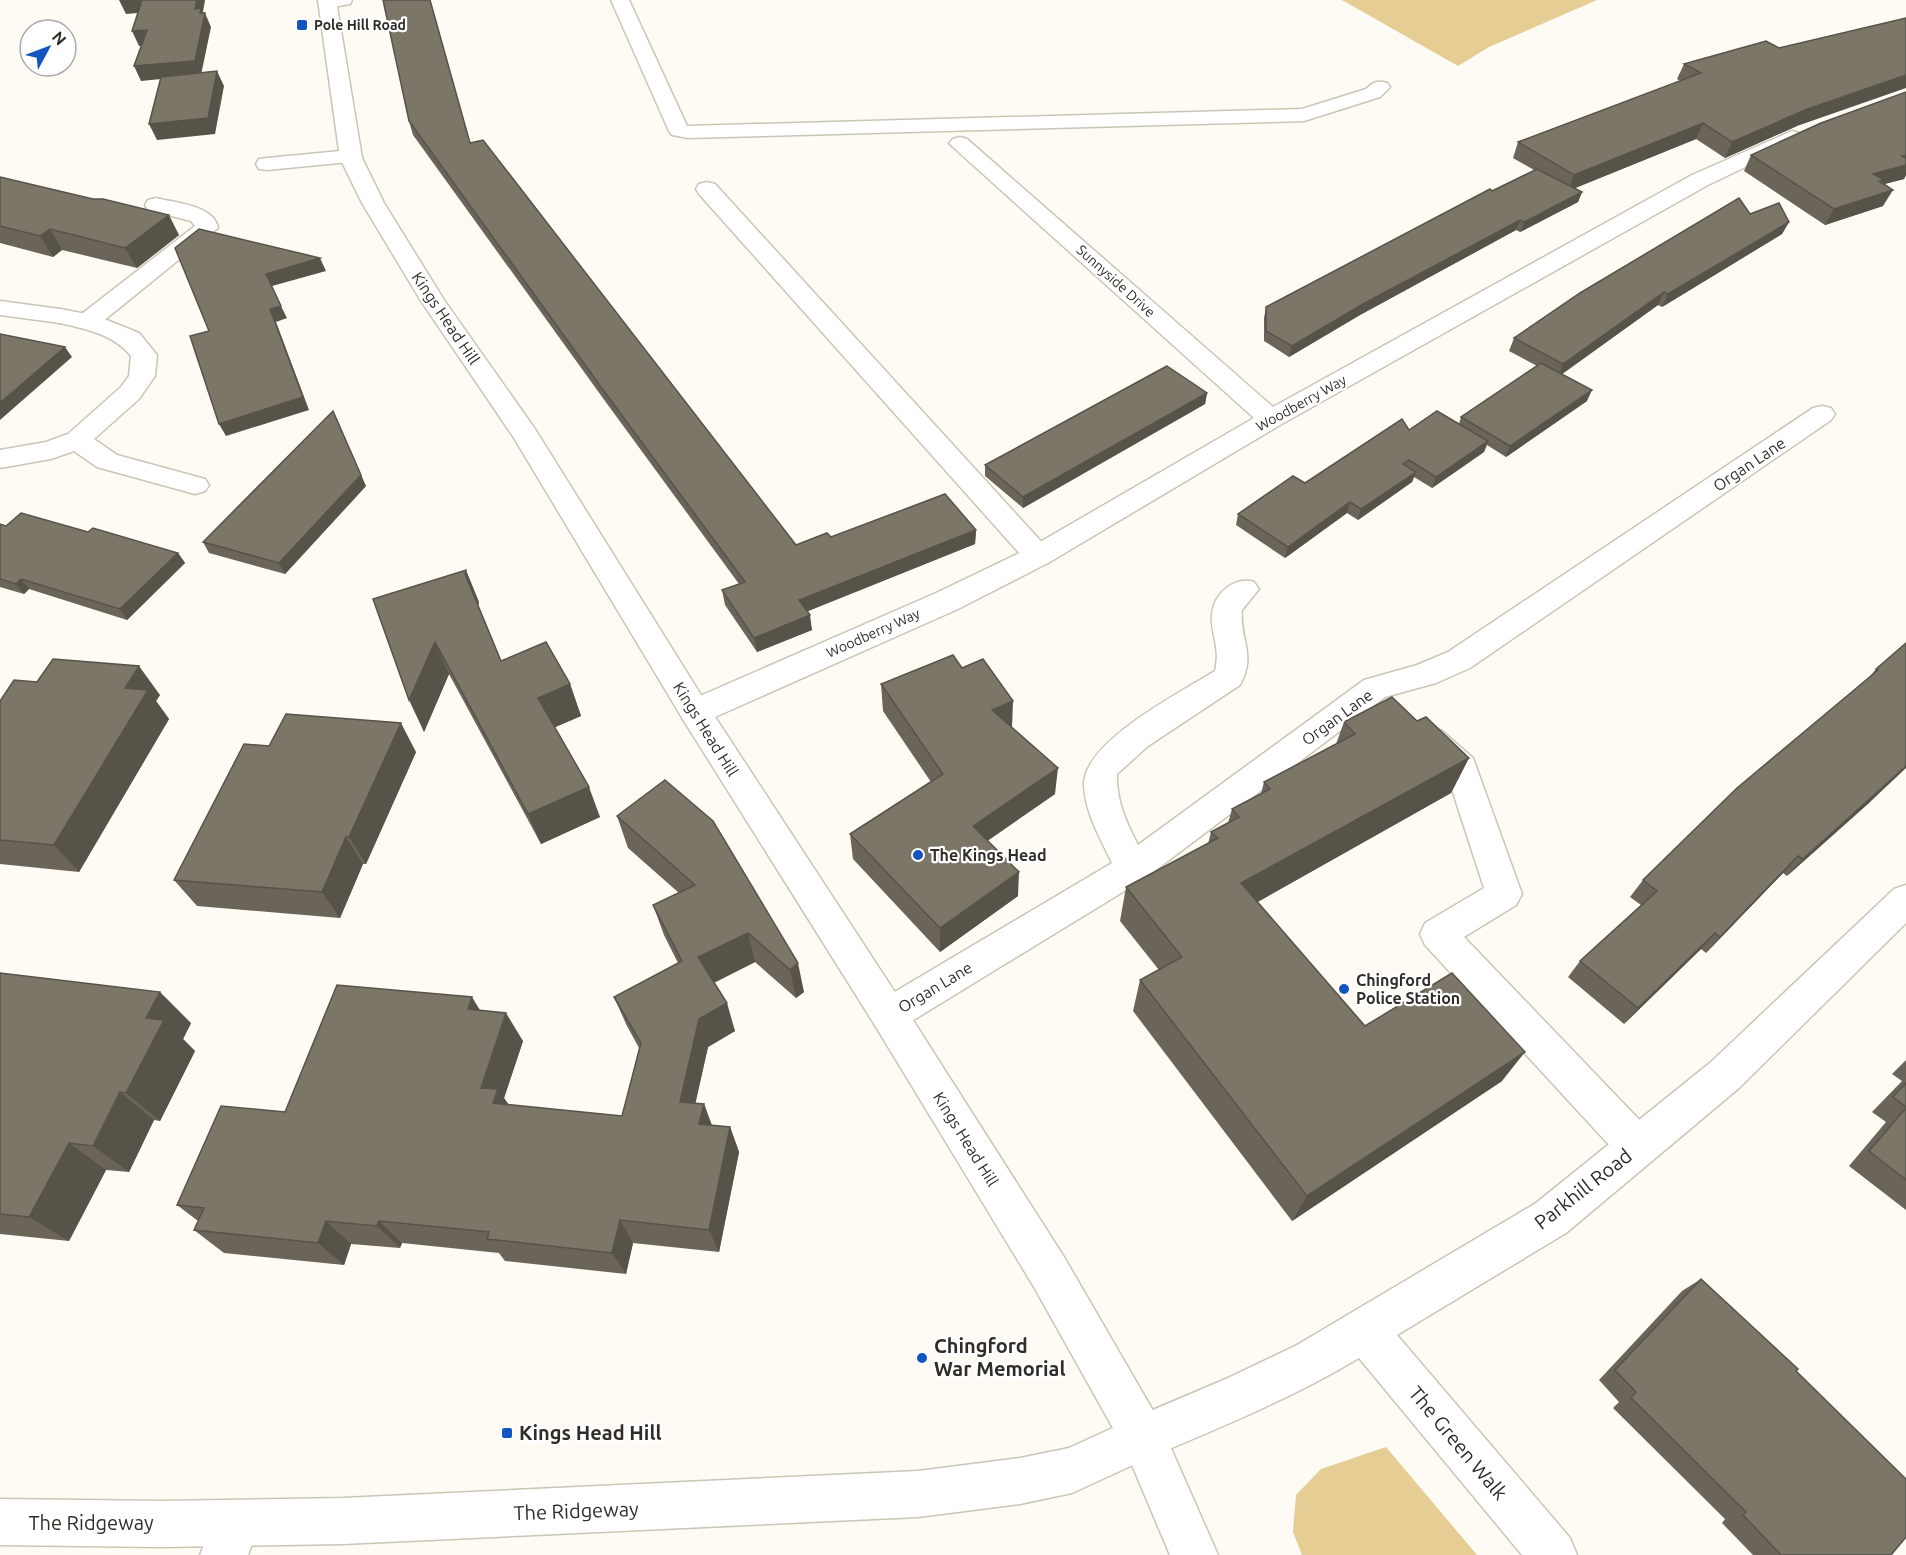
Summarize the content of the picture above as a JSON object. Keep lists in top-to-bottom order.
{
  "streets": {
    "street": [
      "Sunnyside Drive",
      "Kings Head Hill",
      "Woodberry Way",
      "Organ Lane",
      "Parkhill Road",
      "The Green Walk",
      "The Ridgeway"
    ]
  },
  "crossings": [
    ["Sunnyside Drive", "Woodberry Way"],
    ["Kings Head Hill", "Woodberry Way"],
    ["Kings Head Hill", "Organ Lane"],
    ["Kings Head Hill", "Parkhill Road"],
    ["Kings Head Hill", "The Ridgeway"],
    ["Parkhill Road", "The Green Walk"],
    ["Parkhill Road", "The Ridgeway"]
  ],
  "places": {
    "transit": ["Pole Hill Road", "Kings Head Hill"],
    "other": ["The Kings Head", "Chingford Police Station", "Chingford War Memorial"]
  },
  "north": "top right"
}
